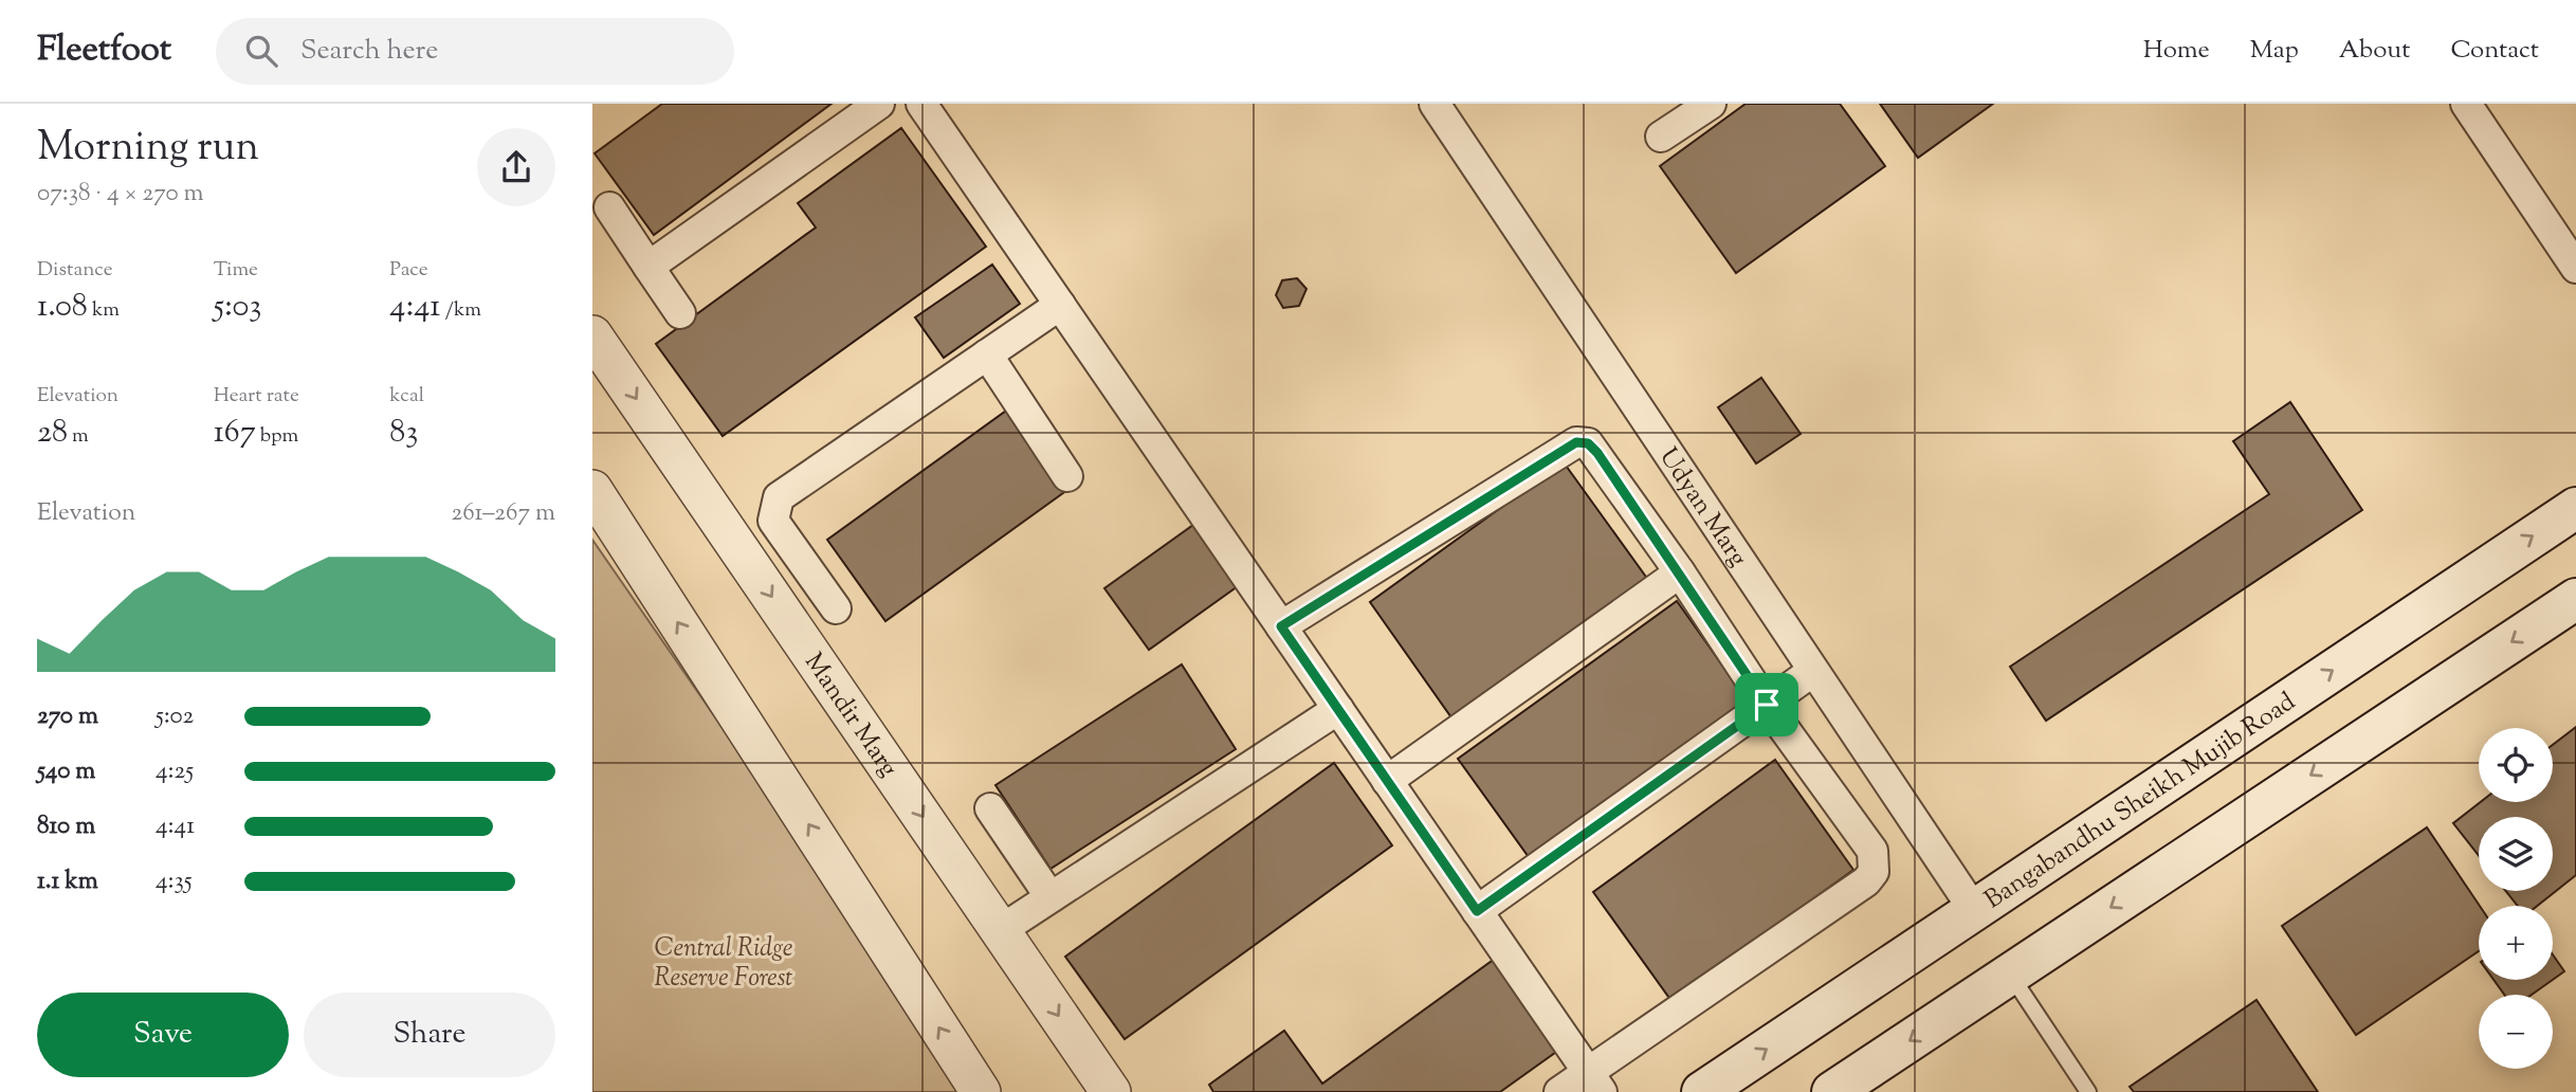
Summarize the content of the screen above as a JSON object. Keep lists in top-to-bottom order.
{
  "streets": {
    "main road": ["Bangabandhu Sheikh Mujib Road"],
    "street": ["Udyan Marg", "Mandir Marg"]
  },
  "crossings": [
    ["Udyan Marg", "Bangabandhu Sheikh Mujib Road"]
  ],
  "parks": ["Central Ridge Reserve Forest"],
  "page": {
    "header": "Fleetfoot",
    "search": "Search here",
    "nav": [
      "Home",
      "Map",
      "About",
      "Contact"
    ],
    "heading": ["Morning run", "07:38 · 4 × 270 m"],
    "stats": [
      ["Distance", "1.08 km"],
      ["Time", "5:03"],
      ["Pace", "4:41 /km"],
      ["Elevation", "28 m"],
      ["Heart rate", "167 bpm"],
      ["kcal", "83"]
    ],
    "chart": ["Elevation", "261–267 m"],
    "list": [
      {
        "name": "270 m",
        "note": "5:02"
      },
      {
        "name": "540 m",
        "note": "4:25"
      },
      {
        "name": "810 m",
        "note": "4:41"
      },
      {
        "name": "1.1 km",
        "note": "4:35"
      }
    ],
    "map_buttons": ["+", "−"],
    "buttons": ["Save", "Share"]
  }
}
